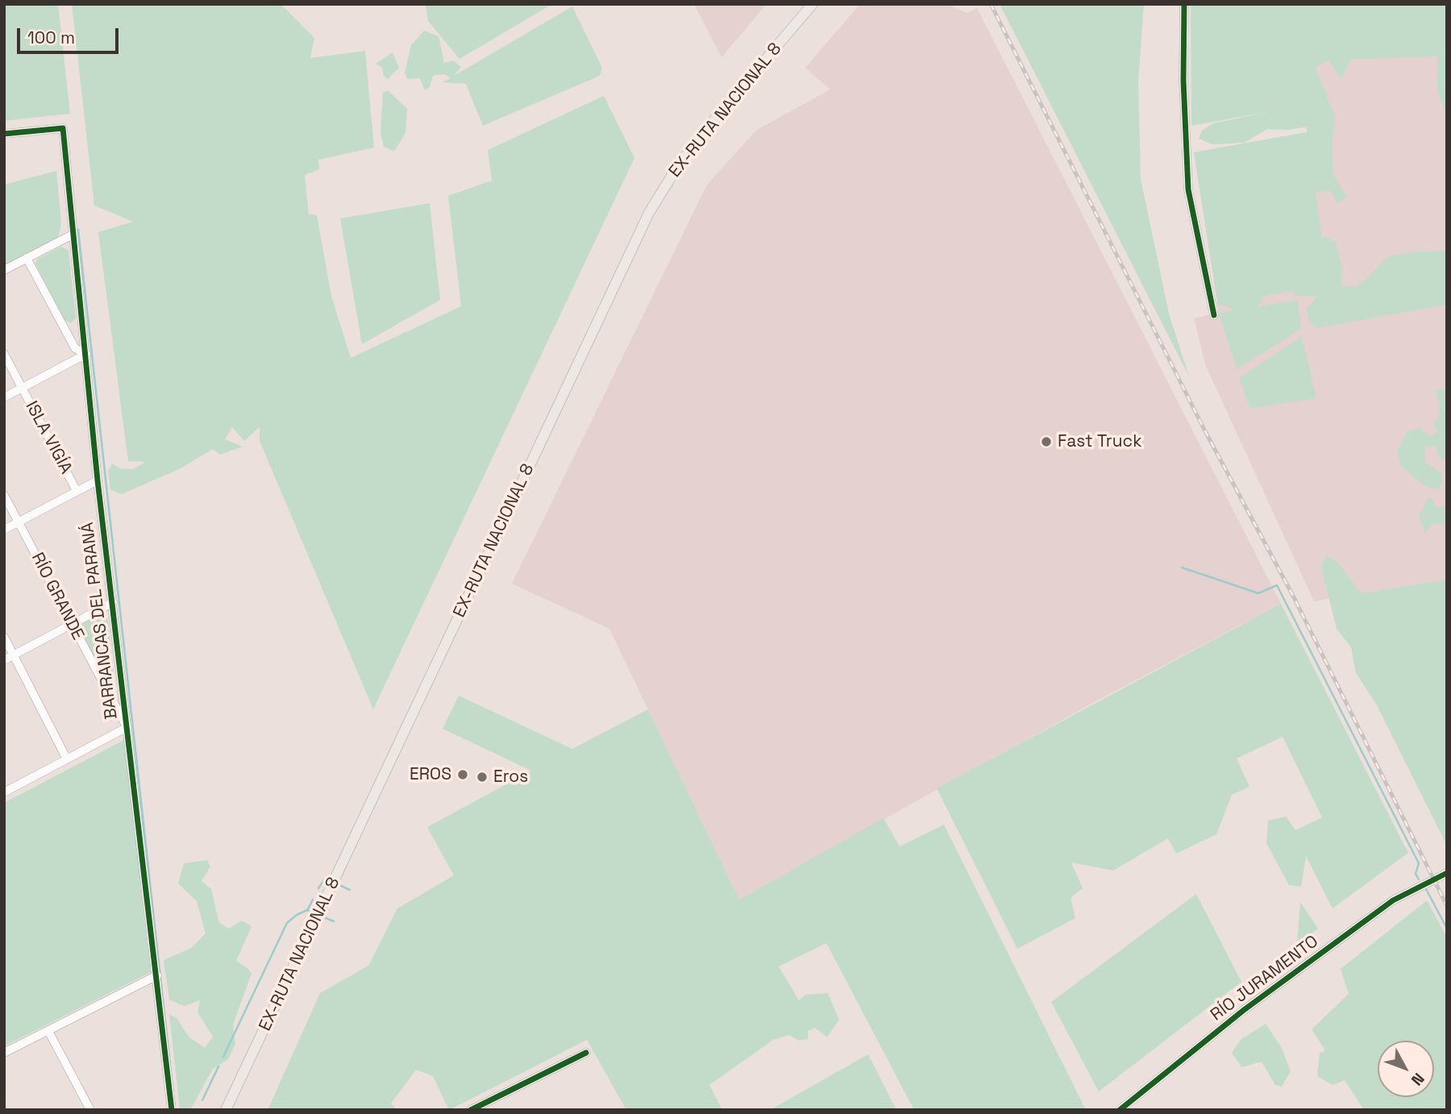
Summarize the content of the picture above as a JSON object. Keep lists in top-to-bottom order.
{
  "streets": {
    "main road": ["EX-RUTA NACIONAL 8"],
    "street": [
      "ISLA VIGÍA",
      "RÍO GRANDE",
      "BARRANCAS DEL PARANÁ",
      "RÍO JURAMENTO"
    ]
  },
  "crossings": [
    ["RÍO GRANDE", "BARRANCAS DEL PARANÁ"]
  ],
  "places": ["Fast Truck", "EROS", "Eros"],
  "scale_bar": "100 m",
  "north": "bottom right"
}
